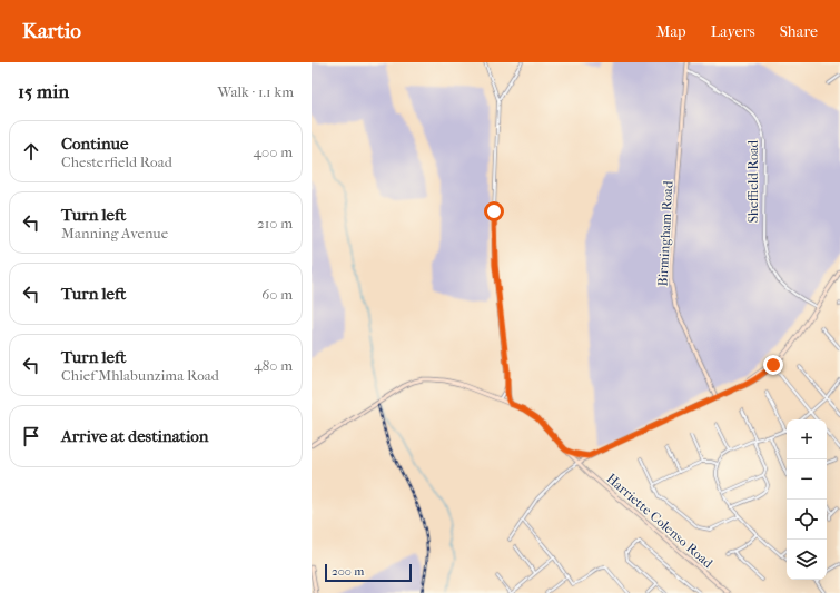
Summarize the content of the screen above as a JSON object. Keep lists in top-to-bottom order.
{
  "streets": {
    "main road": ["Birmingham Road", "Harriette Colenso Road"],
    "street": ["Sheffield Road"]
  },
  "crossings": [
    ["Sheffield Road", "Birmingham Road"]
  ],
  "scale_bar": "200 m",
  "page": {
    "header": "Kartio",
    "nav": ["Map", "Layers", "Share"],
    "heading": ["15 min", "Walk · 1.1 km"],
    "list": [
      ["Continue", "Chesterfield Road", "400 m"],
      ["Turn left", "Manning Avenue", "210 m"],
      ["Turn left", "60 m"],
      ["Turn left", "Chief Mhlabunzima Road", "480 m"],
      "Arrive at destination"
    ],
    "map_buttons": ["+", "−"],
    "scale": "200 m"
  }
}
